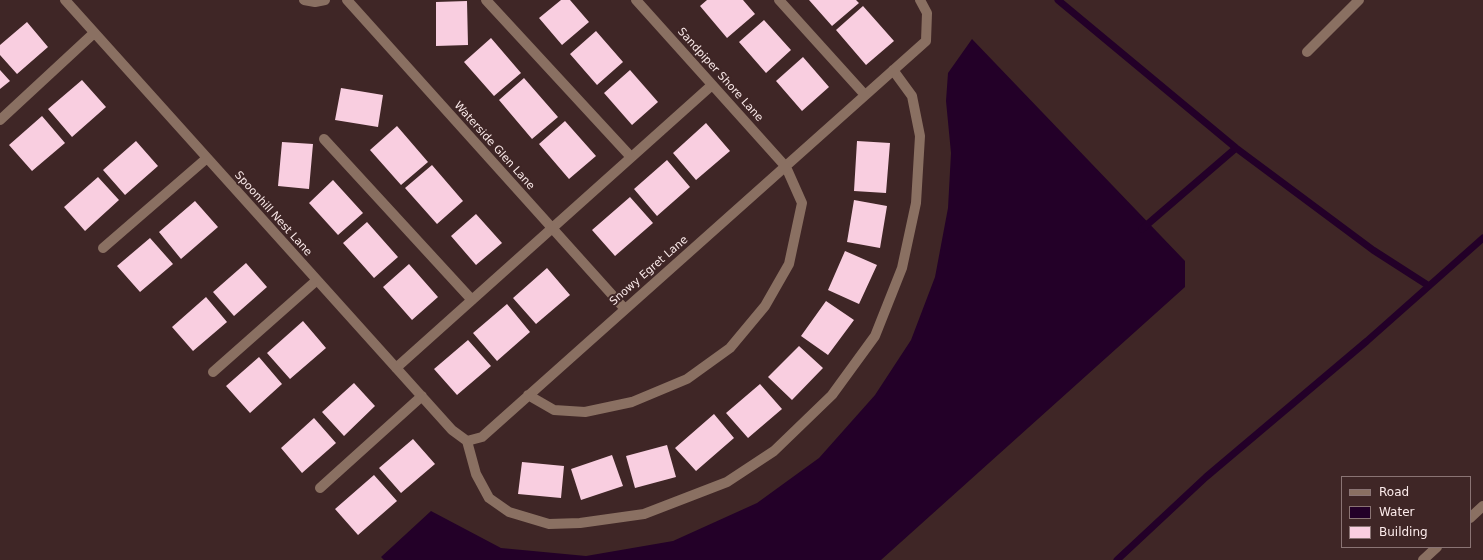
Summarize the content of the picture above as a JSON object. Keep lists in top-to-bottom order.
{
  "streets": {
    "street": [
      "Sandpiper Shore Lane",
      "Waterside Glen Lane",
      "Spoonhill Nest Lane",
      "Snowy Egret Lane"
    ]
  },
  "crossings": [
    ["Sandpiper Shore Lane", "Snowy Egret Lane"],
    ["Waterside Glen Lane", "Snowy Egret Lane"],
    ["Spoonhill Nest Lane", "Snowy Egret Lane"]
  ],
  "legend": ["Road", "Water", "Building"]
}
